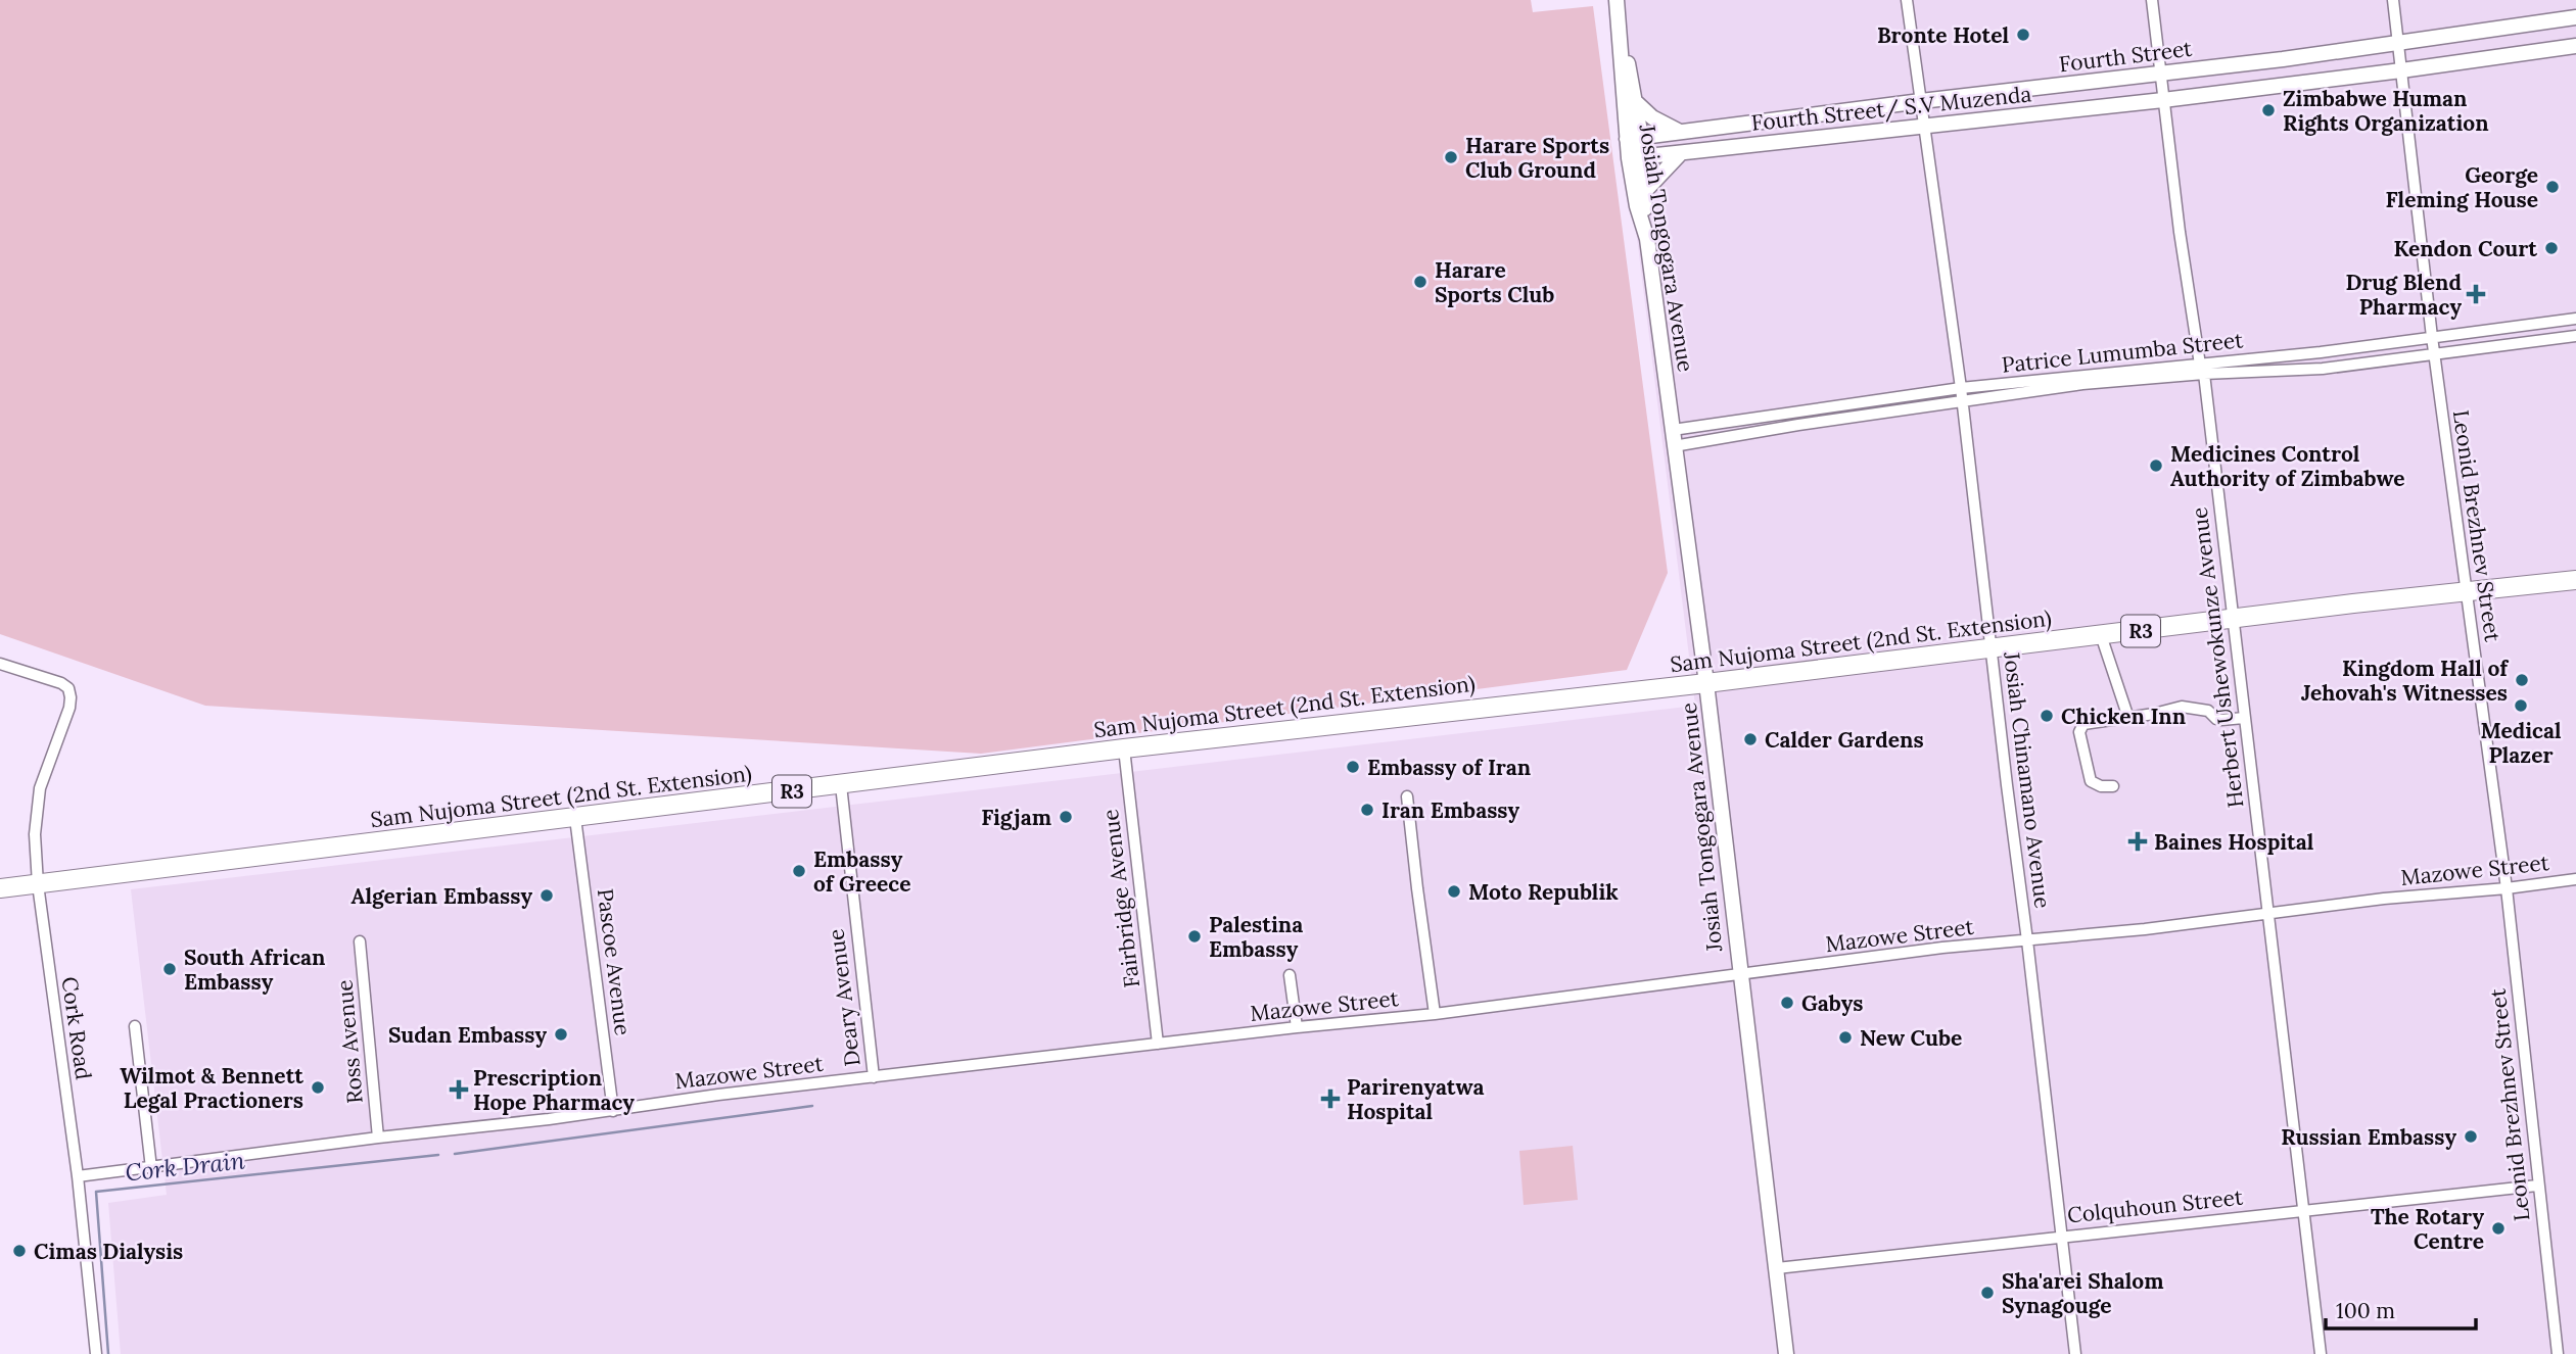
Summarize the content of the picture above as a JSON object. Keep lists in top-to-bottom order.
{
  "streets": {
    "highway": ["R3", "Sam Nujoma Street (2nd St. Extension)"],
    "main road": ["Fourth Street", "Fourth Street/ S.V Muzenda", "Josiah Tongogara Avenue"],
    "street": [
      "Patrice Lumumba Street",
      "Leonid Brezhnev Street",
      "Herbert Ushewokunze Avenue",
      "Josiah Chinamano Avenue",
      "Mazowe Street",
      "Fairbridge Avenue",
      "Pascoe Avenue",
      "Deary Avenue",
      "Cork Road",
      "Ross Avenue",
      "Colquhoun Street"
    ]
  },
  "crossings": [
    ["Fourth Street", "Josiah Tongogara Avenue"],
    ["Fourth Street", "Leonid Brezhnev Street"],
    ["Fourth Street", "Herbert Ushewokunze Avenue"],
    ["Fourth Street", "Josiah Chinamano Avenue"],
    ["Fourth Street/ S.V Muzenda", "Leonid Brezhnev Street"],
    ["Fourth Street/ S.V Muzenda", "Herbert Ushewokunze Avenue"],
    ["Fourth Street/ S.V Muzenda", "Josiah Chinamano Avenue"],
    ["Josiah Tongogara Avenue", "Patrice Lumumba Street"],
    ["Josiah Tongogara Avenue", "Sam Nujoma Street (2nd St. Extension)"],
    ["Josiah Tongogara Avenue", "Mazowe Street"],
    ["Josiah Tongogara Avenue", "Colquhoun Street"],
    ["Patrice Lumumba Street", "Leonid Brezhnev Street"],
    ["Patrice Lumumba Street", "Herbert Ushewokunze Avenue"],
    ["Patrice Lumumba Street", "Josiah Chinamano Avenue"],
    ["Leonid Brezhnev Street", "Sam Nujoma Street (2nd St. Extension)"],
    ["Leonid Brezhnev Street", "Mazowe Street"],
    ["Leonid Brezhnev Street", "Colquhoun Street"],
    ["Sam Nujoma Street (2nd St. Extension)", "Herbert Ushewokunze Avenue"],
    ["Sam Nujoma Street (2nd St. Extension)", "Josiah Chinamano Avenue"],
    ["Sam Nujoma Street (2nd St. Extension)", "Fairbridge Avenue"],
    ["Sam Nujoma Street (2nd St. Extension)", "Pascoe Avenue"],
    ["Sam Nujoma Street (2nd St. Extension)", "Deary Avenue"],
    ["Sam Nujoma Street (2nd St. Extension)", "Cork Road"],
    ["Herbert Ushewokunze Avenue", "Mazowe Street"],
    ["Herbert Ushewokunze Avenue", "Colquhoun Street"],
    ["Josiah Chinamano Avenue", "Mazowe Street"],
    ["Josiah Chinamano Avenue", "Colquhoun Street"],
    ["Mazowe Street", "Fairbridge Avenue"],
    ["Mazowe Street", "Pascoe Avenue"],
    ["Mazowe Street", "Deary Avenue"],
    ["Mazowe Street", "Cork Road"],
    ["Mazowe Street", "Ross Avenue"]
  ],
  "water": ["Cork Drain"],
  "places": {
    "other": [
      "Bronte Hotel",
      "Zimbabwe Human Rights Organization",
      "Harare Sports Club Ground",
      "George Fleming House",
      "Kendon Court",
      "Harare Sports Club",
      "Medicines Control Authority of Zimbabwe",
      "Kingdom Hall of Jehovah's Witnesses",
      "Medical Plazer",
      "Chicken Inn",
      "Calder Gardens",
      "Embassy of Iran",
      "Iran Embassy",
      "Figjam",
      "Embassy of Greece",
      "Moto Republik",
      "Algerian Embassy",
      "Palestina Embassy",
      "South African Embassy",
      "Gabys",
      "Sudan Embassy",
      "New Cube",
      "Wilmot & Bennett Legal Practioners",
      "Russian Embassy",
      "The Rotary Centre",
      "Cimas Dialysis",
      "Sha'arei Shalom Synagouge"
    ],
    "health": [
      "Drug Blend Pharmacy",
      "Baines Hospital",
      "Prescription Hope Pharmacy",
      "Parirenyatwa Hospital"
    ]
  },
  "scale_bar": "100 m"
}
